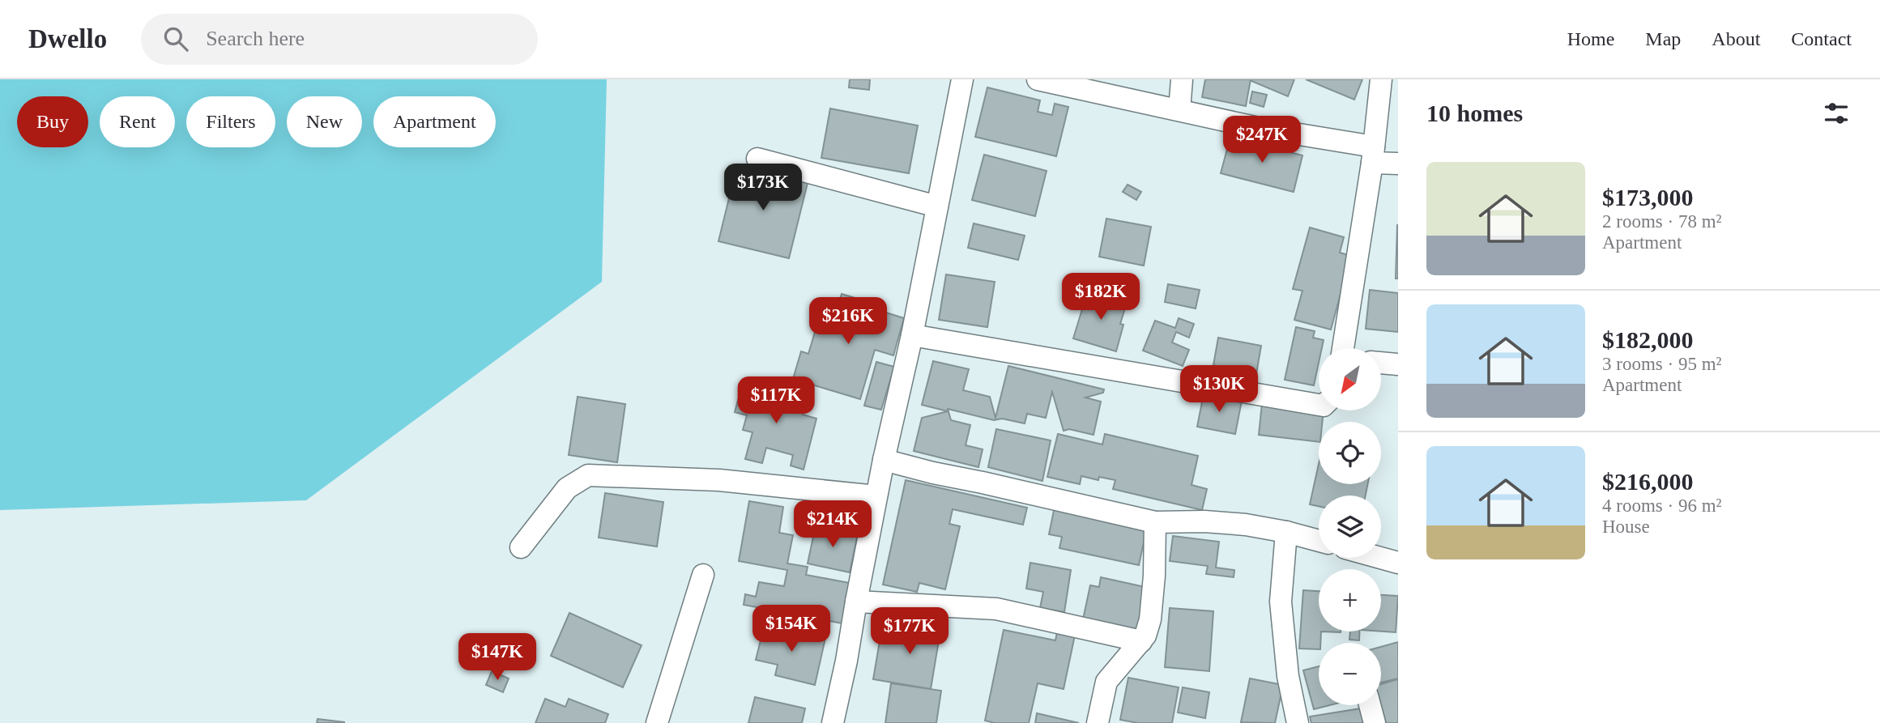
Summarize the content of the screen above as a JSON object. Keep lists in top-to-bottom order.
{
  "north": "bottom left",
  "page": {
    "header": "Dwello",
    "search": "Search here",
    "nav": [
      "Home",
      "Map",
      "About",
      "Contact"
    ],
    "heading": "10 homes",
    "chip": [
      "Buy",
      "Rent",
      "Filters",
      "New",
      "Apartment"
    ],
    "price": [
      "$247K",
      "$173K",
      "$182K",
      "$216K",
      "$130K",
      "$117K",
      "$214K",
      "$154K",
      "$177K",
      "$147K"
    ],
    "list": [
      {
        "name": "$173,000",
        "note": "2 rooms · 78 m² · Apartment"
      },
      {
        "name": "$182,000",
        "note": "3 rooms · 95 m² · Apartment"
      },
      {
        "name": "$216,000",
        "note": "4 rooms · 96 m² · House"
      }
    ],
    "map_buttons": ["+", "−"]
  }
}
